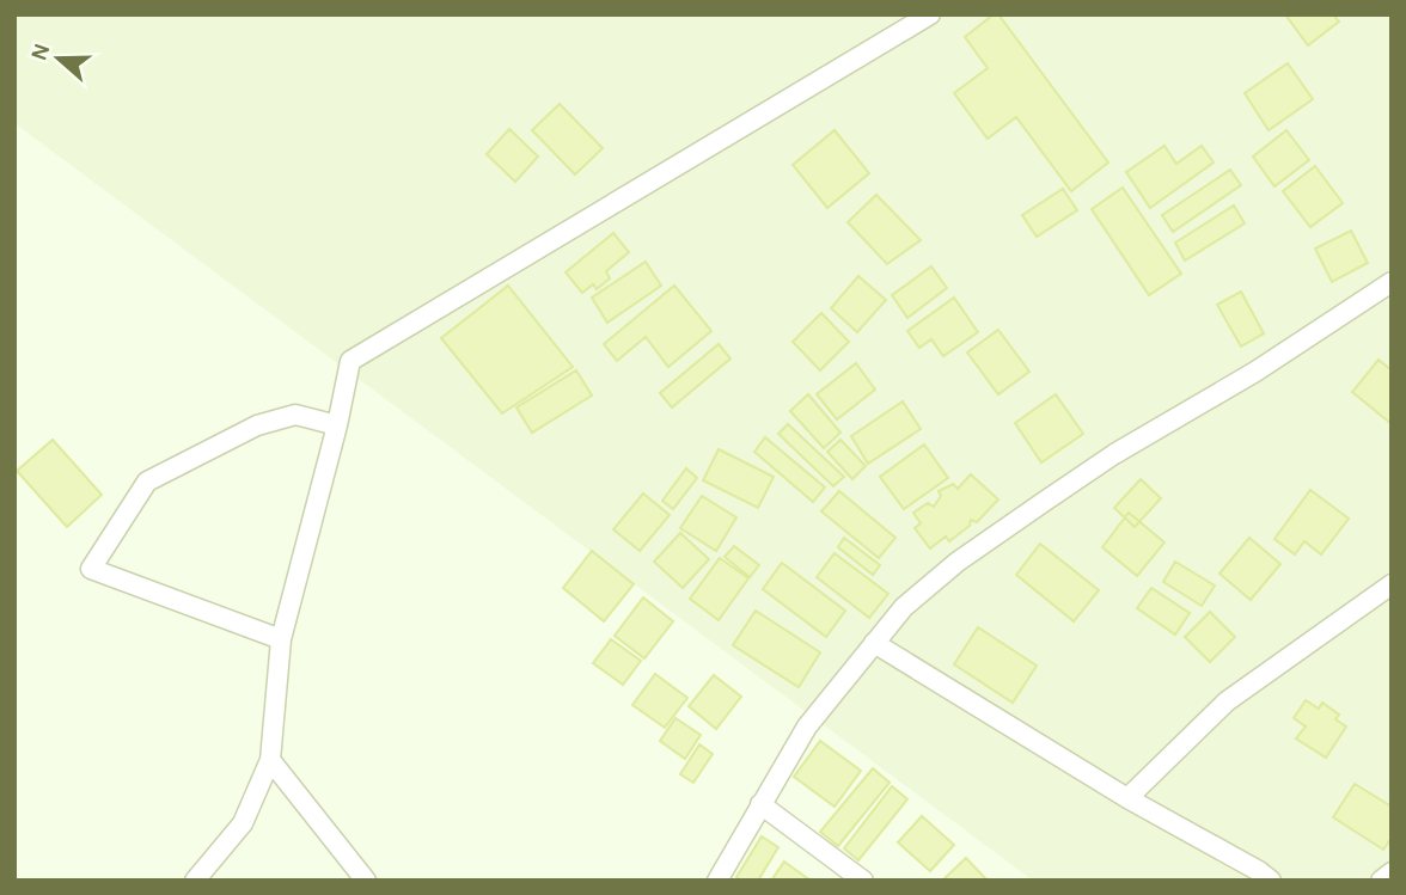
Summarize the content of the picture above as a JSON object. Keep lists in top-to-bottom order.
{
  "north": "left"
}
